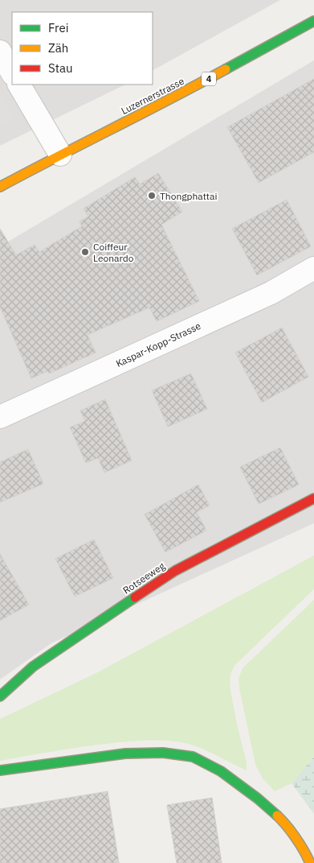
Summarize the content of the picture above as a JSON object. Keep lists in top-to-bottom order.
{
  "streets": {
    "street": [
      "4",
      "Luzernerstrasse",
      "Kaspar-Kopp-Strasse",
      "Rotseeweg"
    ]
  },
  "places": ["Thongphattai", "Coiffeur Leonardo"],
  "legend": ["Frei", "Zäh", "Stau"]
}
